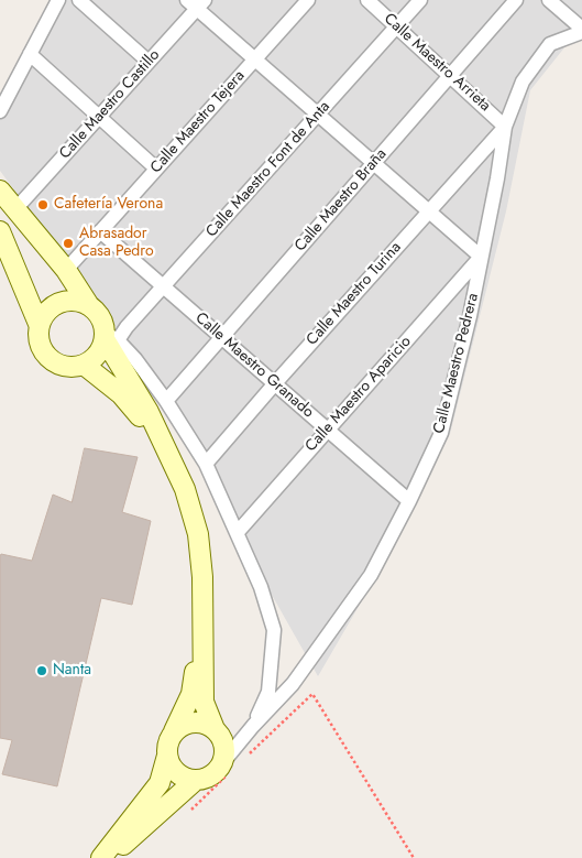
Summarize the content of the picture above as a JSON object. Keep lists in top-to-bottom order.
{
  "streets": {
    "street": [
      "Calle Maestro Arrieta",
      "Calle Maestro Castillo",
      "Calle Maestro Tejera",
      "Calle Maestro Font de Anta",
      "Calle Maestro Braña",
      "Calle Maestro Turina",
      "Calle Maestro Pedrera",
      "Calle Maestro Granado",
      "Calle Maestro Aparicio"
    ]
  },
  "crossings": [
    ["Calle Maestro Arrieta", "Calle Maestro Font de Anta"],
    ["Calle Maestro Arrieta", "Calle Maestro Braña"],
    ["Calle Maestro Arrieta", "Calle Maestro Turina"],
    ["Calle Maestro Arrieta", "Calle Maestro Pedrera"],
    ["Calle Maestro Tejera", "Calle Maestro Granado"],
    ["Calle Maestro Font de Anta", "Calle Maestro Granado"],
    ["Calle Maestro Braña", "Calle Maestro Granado"],
    ["Calle Maestro Turina", "Calle Maestro Pedrera"],
    ["Calle Maestro Turina", "Calle Maestro Granado"],
    ["Calle Maestro Pedrera", "Calle Maestro Granado"],
    ["Calle Maestro Pedrera", "Calle Maestro Aparicio"],
    ["Calle Maestro Granado", "Calle Maestro Aparicio"]
  ],
  "places": ["Cafetería Verona", "Abrasador Casa Pedro", "Nanta"]
}
